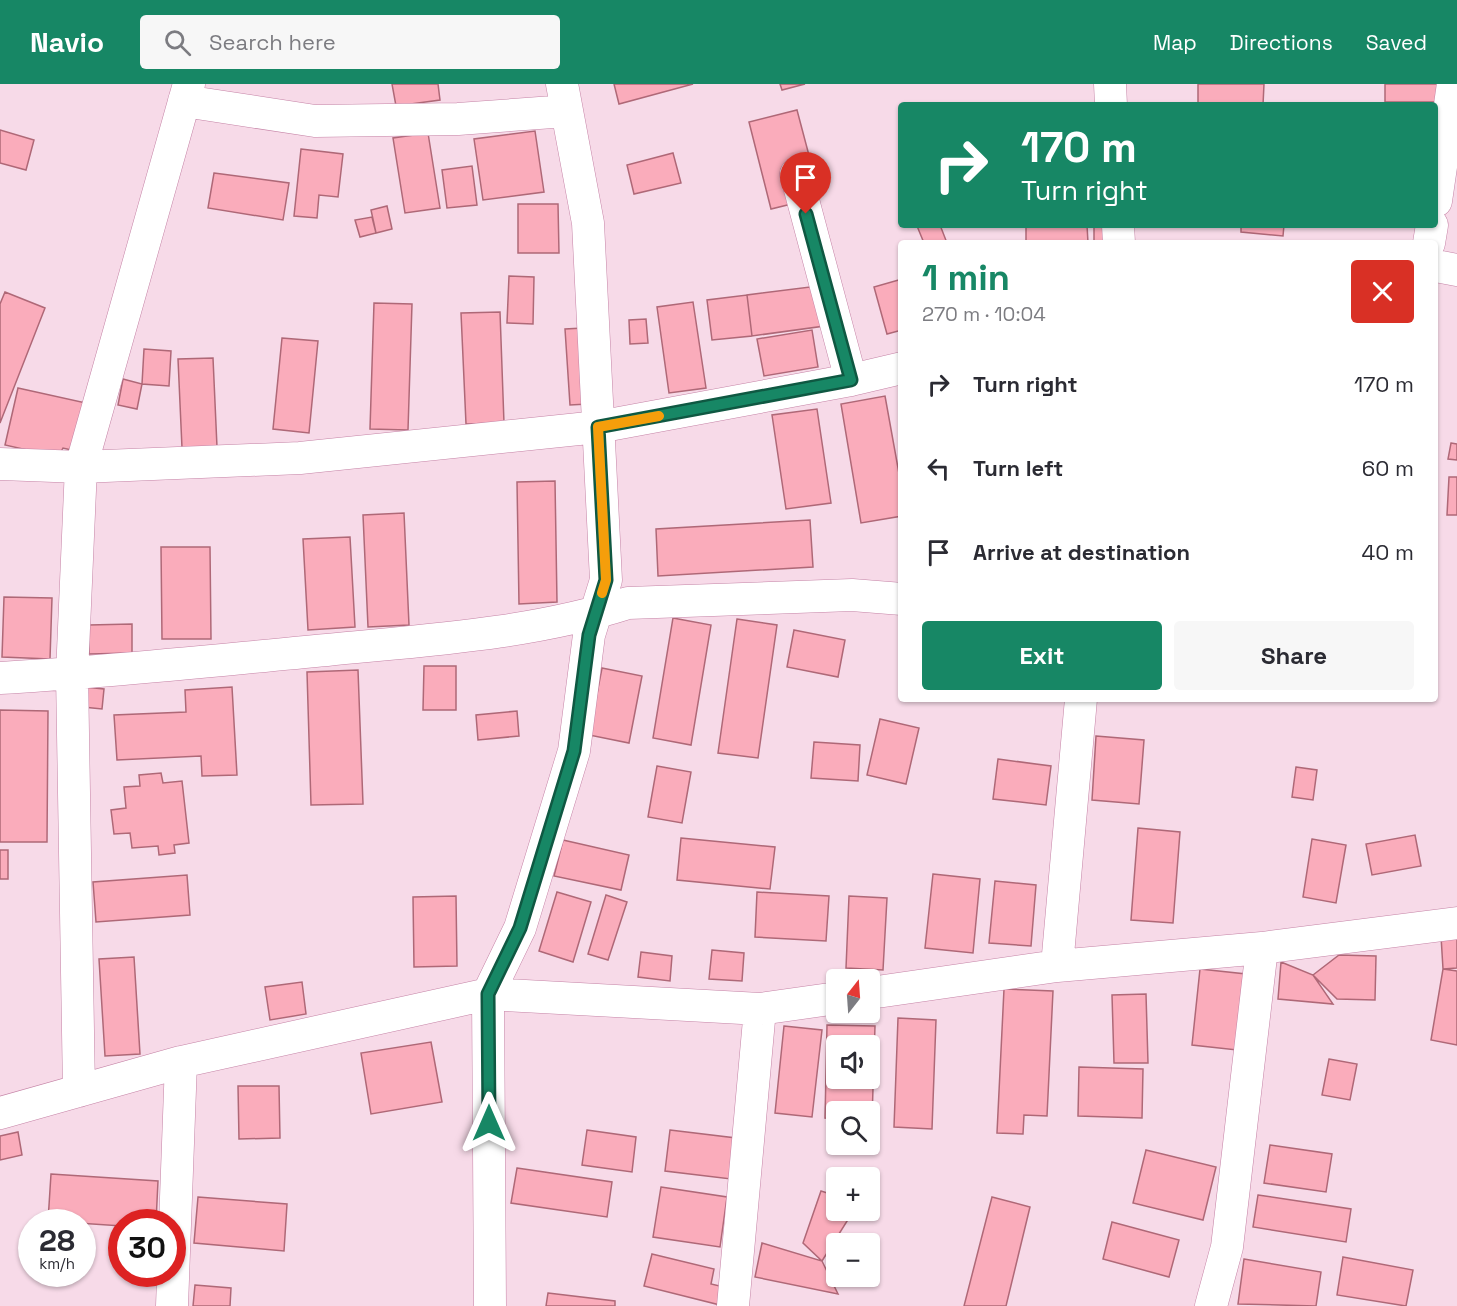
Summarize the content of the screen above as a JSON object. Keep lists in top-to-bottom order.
{
  "north": "top",
  "page": {
    "header": "Navio",
    "search": "Search here",
    "nav": ["Map", "Directions", "Saved"],
    "turn": ["170 m", "Turn right"],
    "heading": ["1 min", "270 m · 10:04"],
    "list": [
      {
        "name": "Turn right",
        "value": "170 m"
      },
      {
        "name": "Turn left",
        "value": "60 m"
      },
      {
        "name": "Arrive at destination",
        "value": "40 m"
      }
    ],
    "buttons": ["Exit", "Share"],
    "map_buttons": ["+", "−"],
    "speed": "28 km/h",
    "limit": "30"
  }
}
